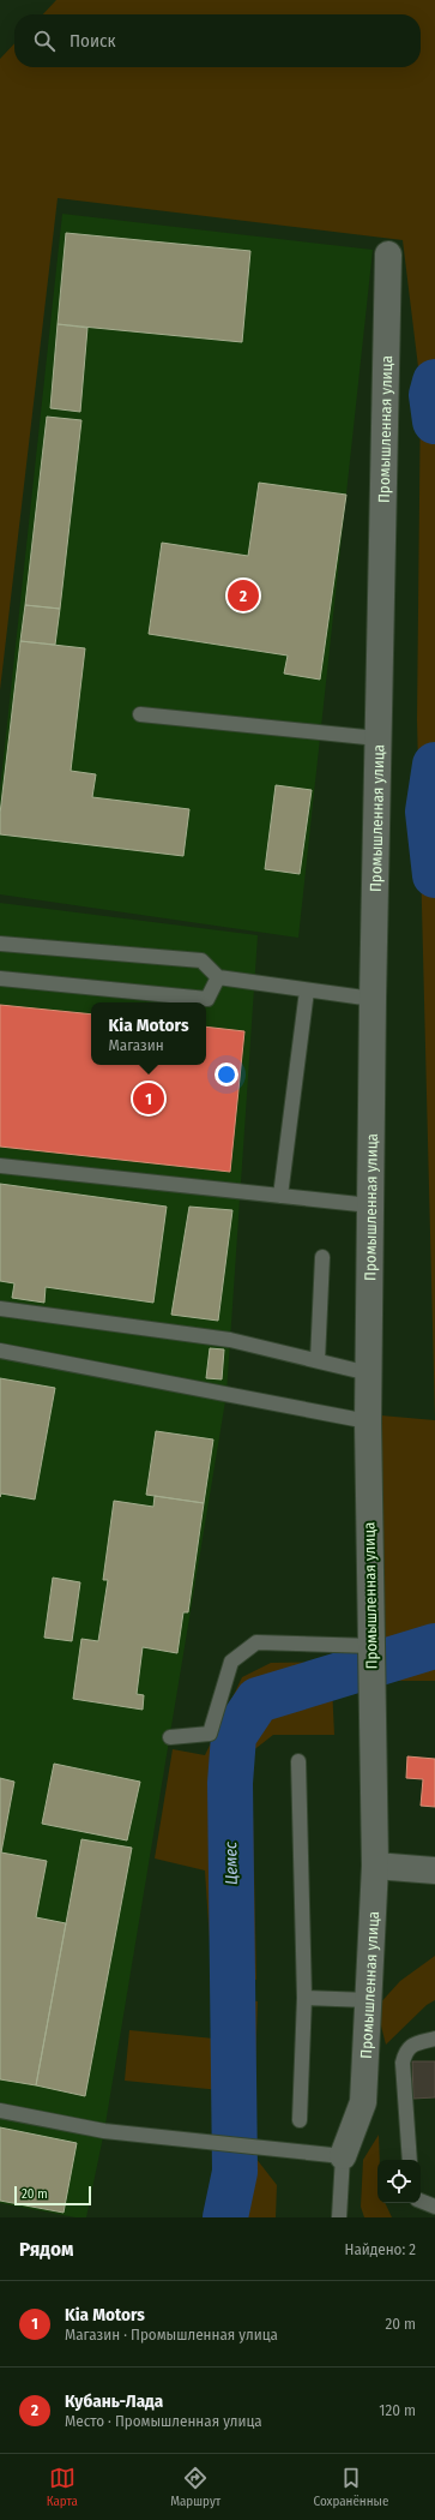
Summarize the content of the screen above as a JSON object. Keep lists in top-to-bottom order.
{
  "streets": {
    "street": ["Промышленная улица"]
  },
  "water": ["Цемес"],
  "scale_bar": "20 m",
  "page": {
    "search": "Поиск",
    "pins": ["2", "1"],
    "popup": ["Kia Motors", "Магазин"],
    "scale": "20 m",
    "heading": ["Рядом", "Найдено: 2"],
    "list": [
      {
        "mark": "1",
        "name": "Kia Motors",
        "note": "Магазин · Промышленная улица",
        "value": "20 m"
      },
      {
        "mark": "2",
        "name": "Кубань-Лада",
        "note": "Место · Промышленная улица",
        "value": "120 m"
      }
    ],
    "nav": ["Карта", "Маршрут", "Сохранённые"]
  }
}
